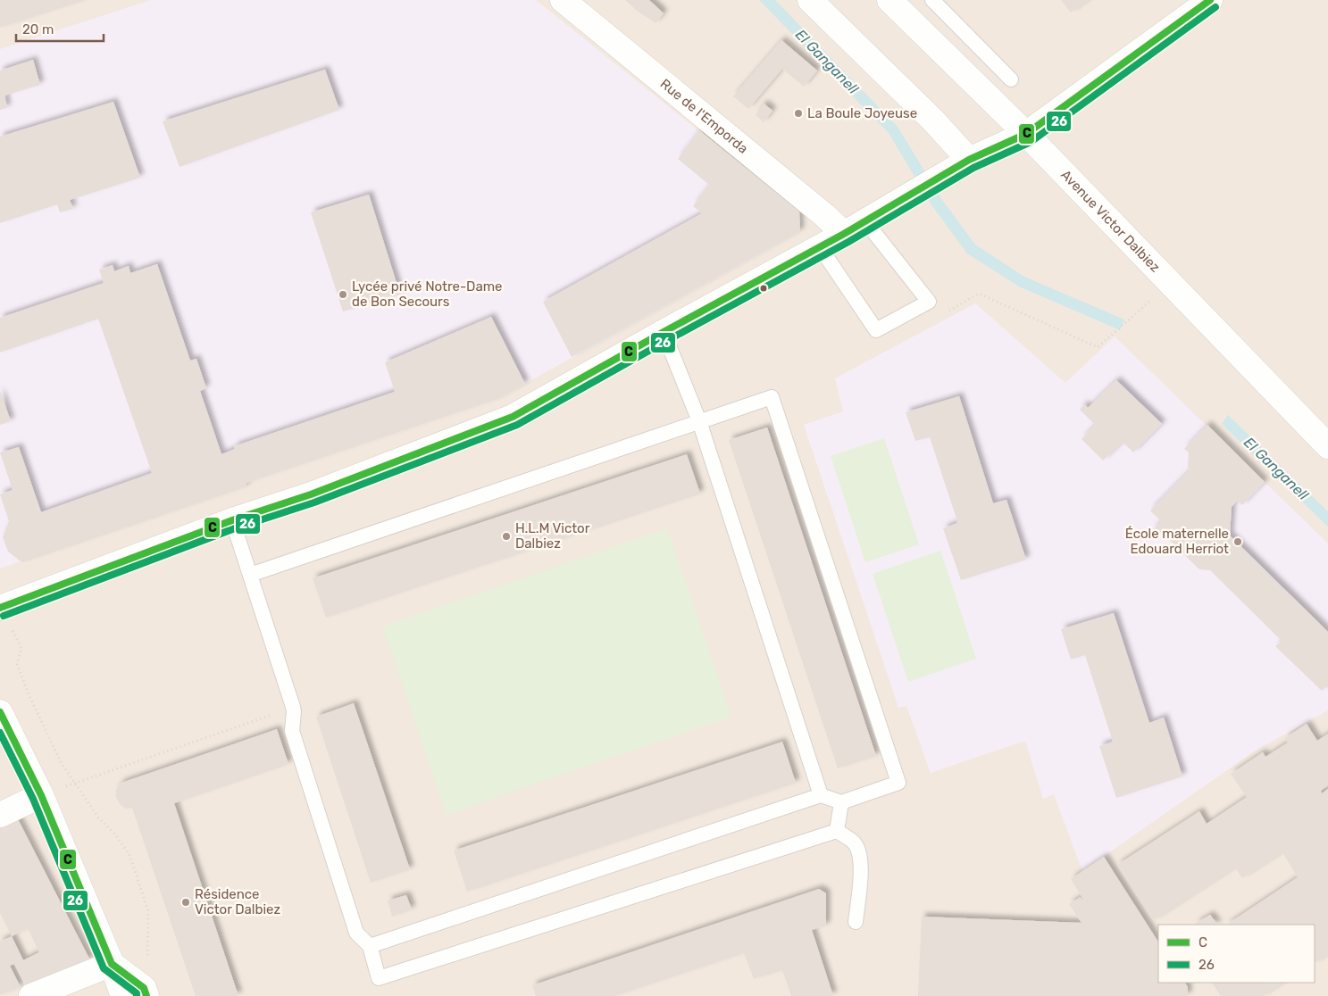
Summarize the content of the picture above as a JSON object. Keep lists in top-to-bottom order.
{
  "streets": {
    "street": ["Rue de l'Emporda", "Avenue Victor Dalbiez"]
  },
  "water": ["El Ganganell"],
  "places": [
    "La Boule Joyeuse",
    "Lycée privé Notre-Dame de Bon Secours",
    "H.L.M Victor Dalbiez",
    "École maternelle Edouard Herriot",
    "Résidence Victor Dalbiez"
  ],
  "lines": ["transit line C", "transit line 26"],
  "legend": ["C", "26"],
  "scale_bar": "20 m"
}
